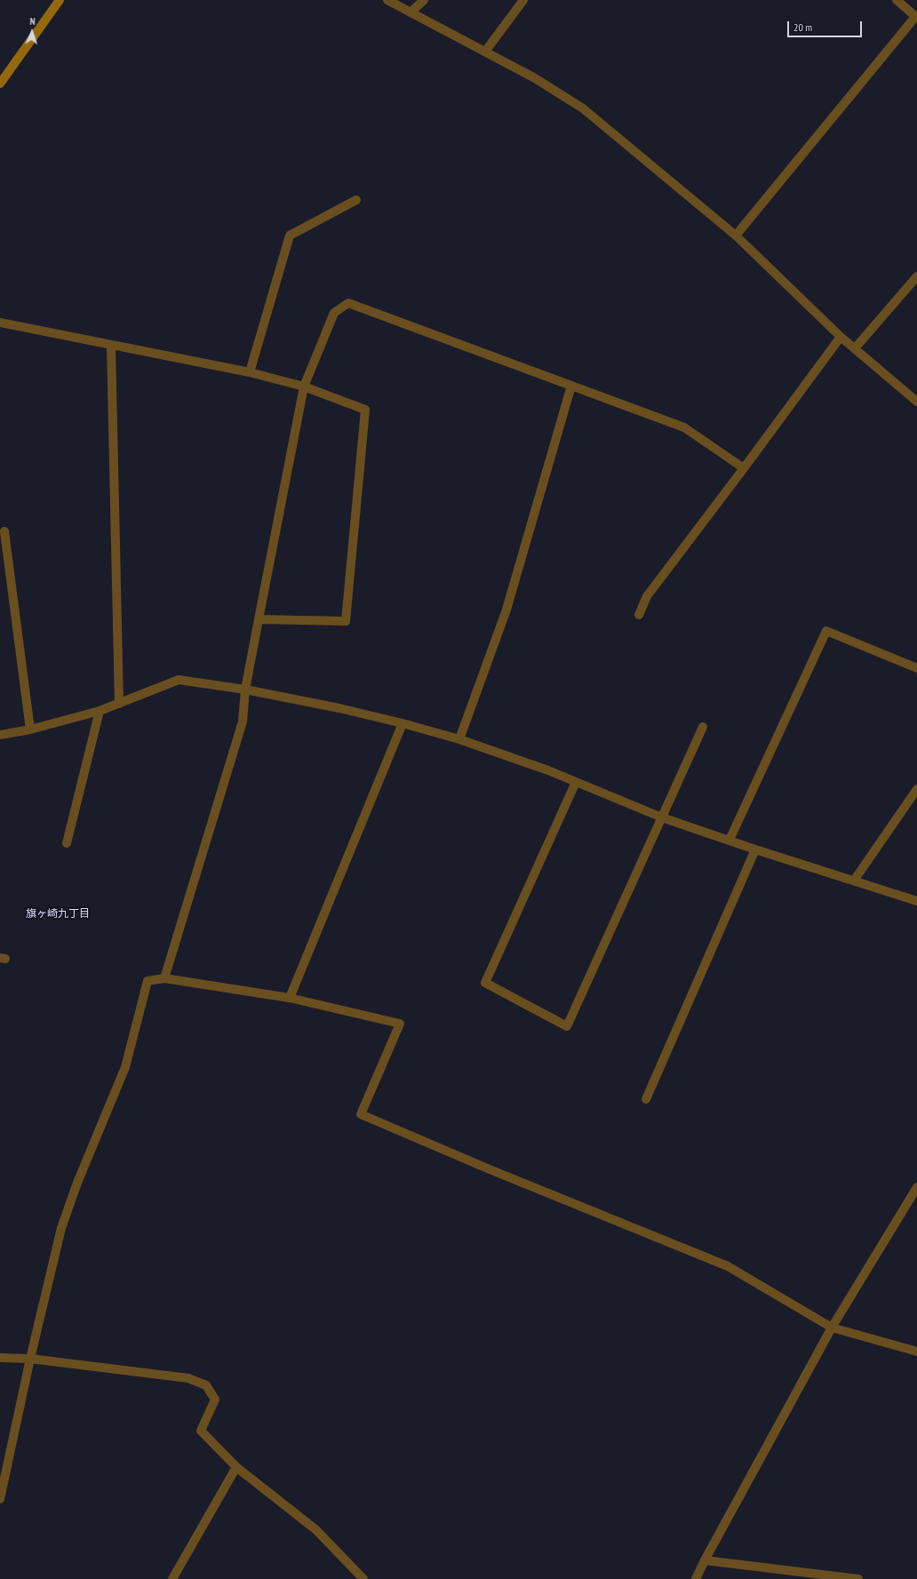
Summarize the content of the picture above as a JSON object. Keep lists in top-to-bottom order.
{
  "districts": ["旗ヶ崎九丁目"],
  "scale_bar": "20 m",
  "north": "top"
}
